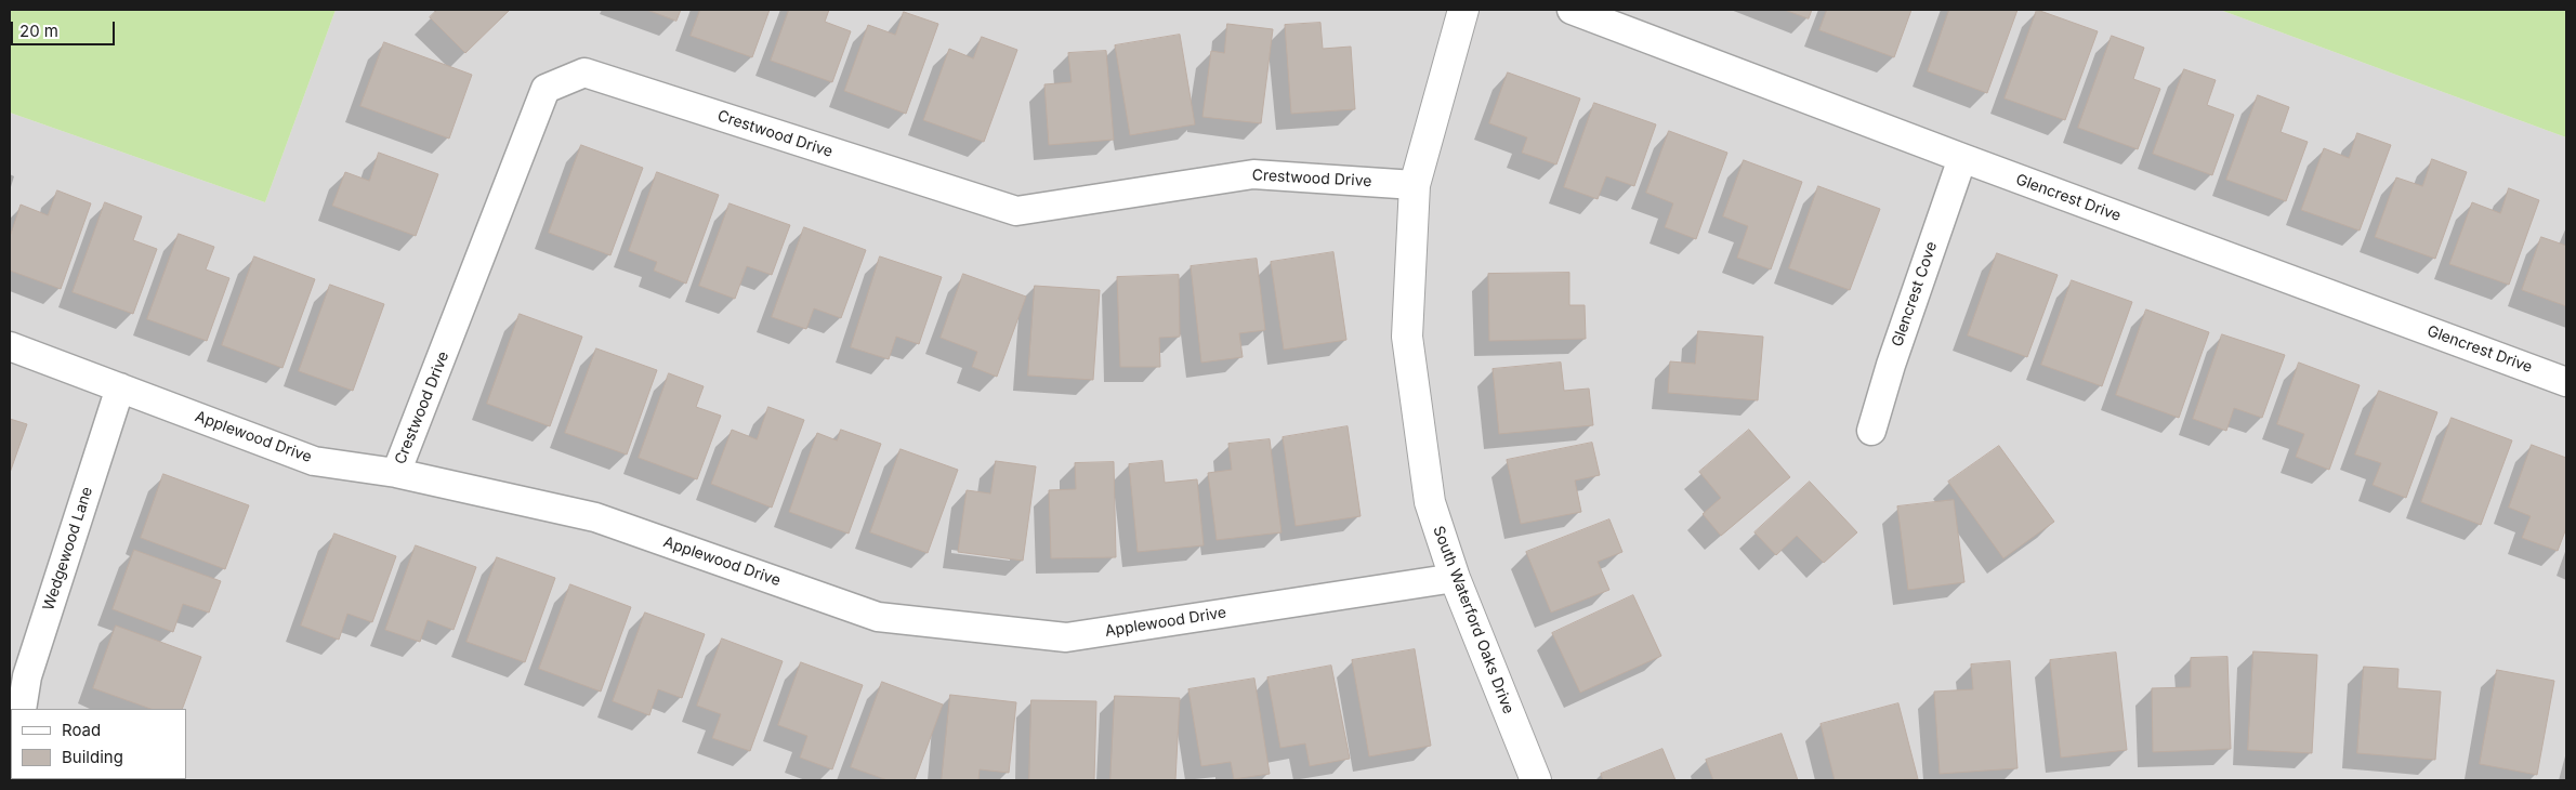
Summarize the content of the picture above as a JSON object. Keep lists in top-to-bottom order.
{
  "streets": {
    "street": [
      "Crestwood Drive",
      "Glencrest Drive",
      "Glencrest Cove",
      "Applewood Drive",
      "Wedgewood Lane",
      "South Waterford Oaks Drive"
    ]
  },
  "crossings": [
    ["Crestwood Drive", "Applewood Drive"],
    ["Crestwood Drive", "South Waterford Oaks Drive"],
    ["Glencrest Drive", "Glencrest Cove"],
    ["Applewood Drive", "Wedgewood Lane"],
    ["Applewood Drive", "South Waterford Oaks Drive"]
  ],
  "legend": ["Road", "Building"],
  "scale_bar": "20 m"
}
